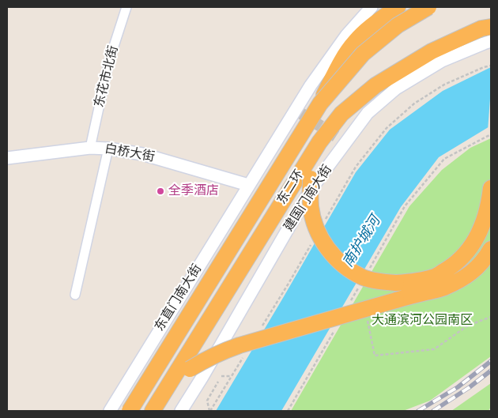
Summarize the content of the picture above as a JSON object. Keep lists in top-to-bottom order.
{
  "streets": {
    "highway": ["东二环"],
    "street": [
      "东花市北街",
      "白桥大街",
      "建国门南大街",
      "东直门南大街"
    ]
  },
  "crossings": [
    ["东花市北街", "白桥大街"],
    ["白桥大街", "东直门南大街"]
  ],
  "water": ["南护城河"],
  "parks": ["大通滨河公园南区"],
  "places": ["全季酒店"]
}
